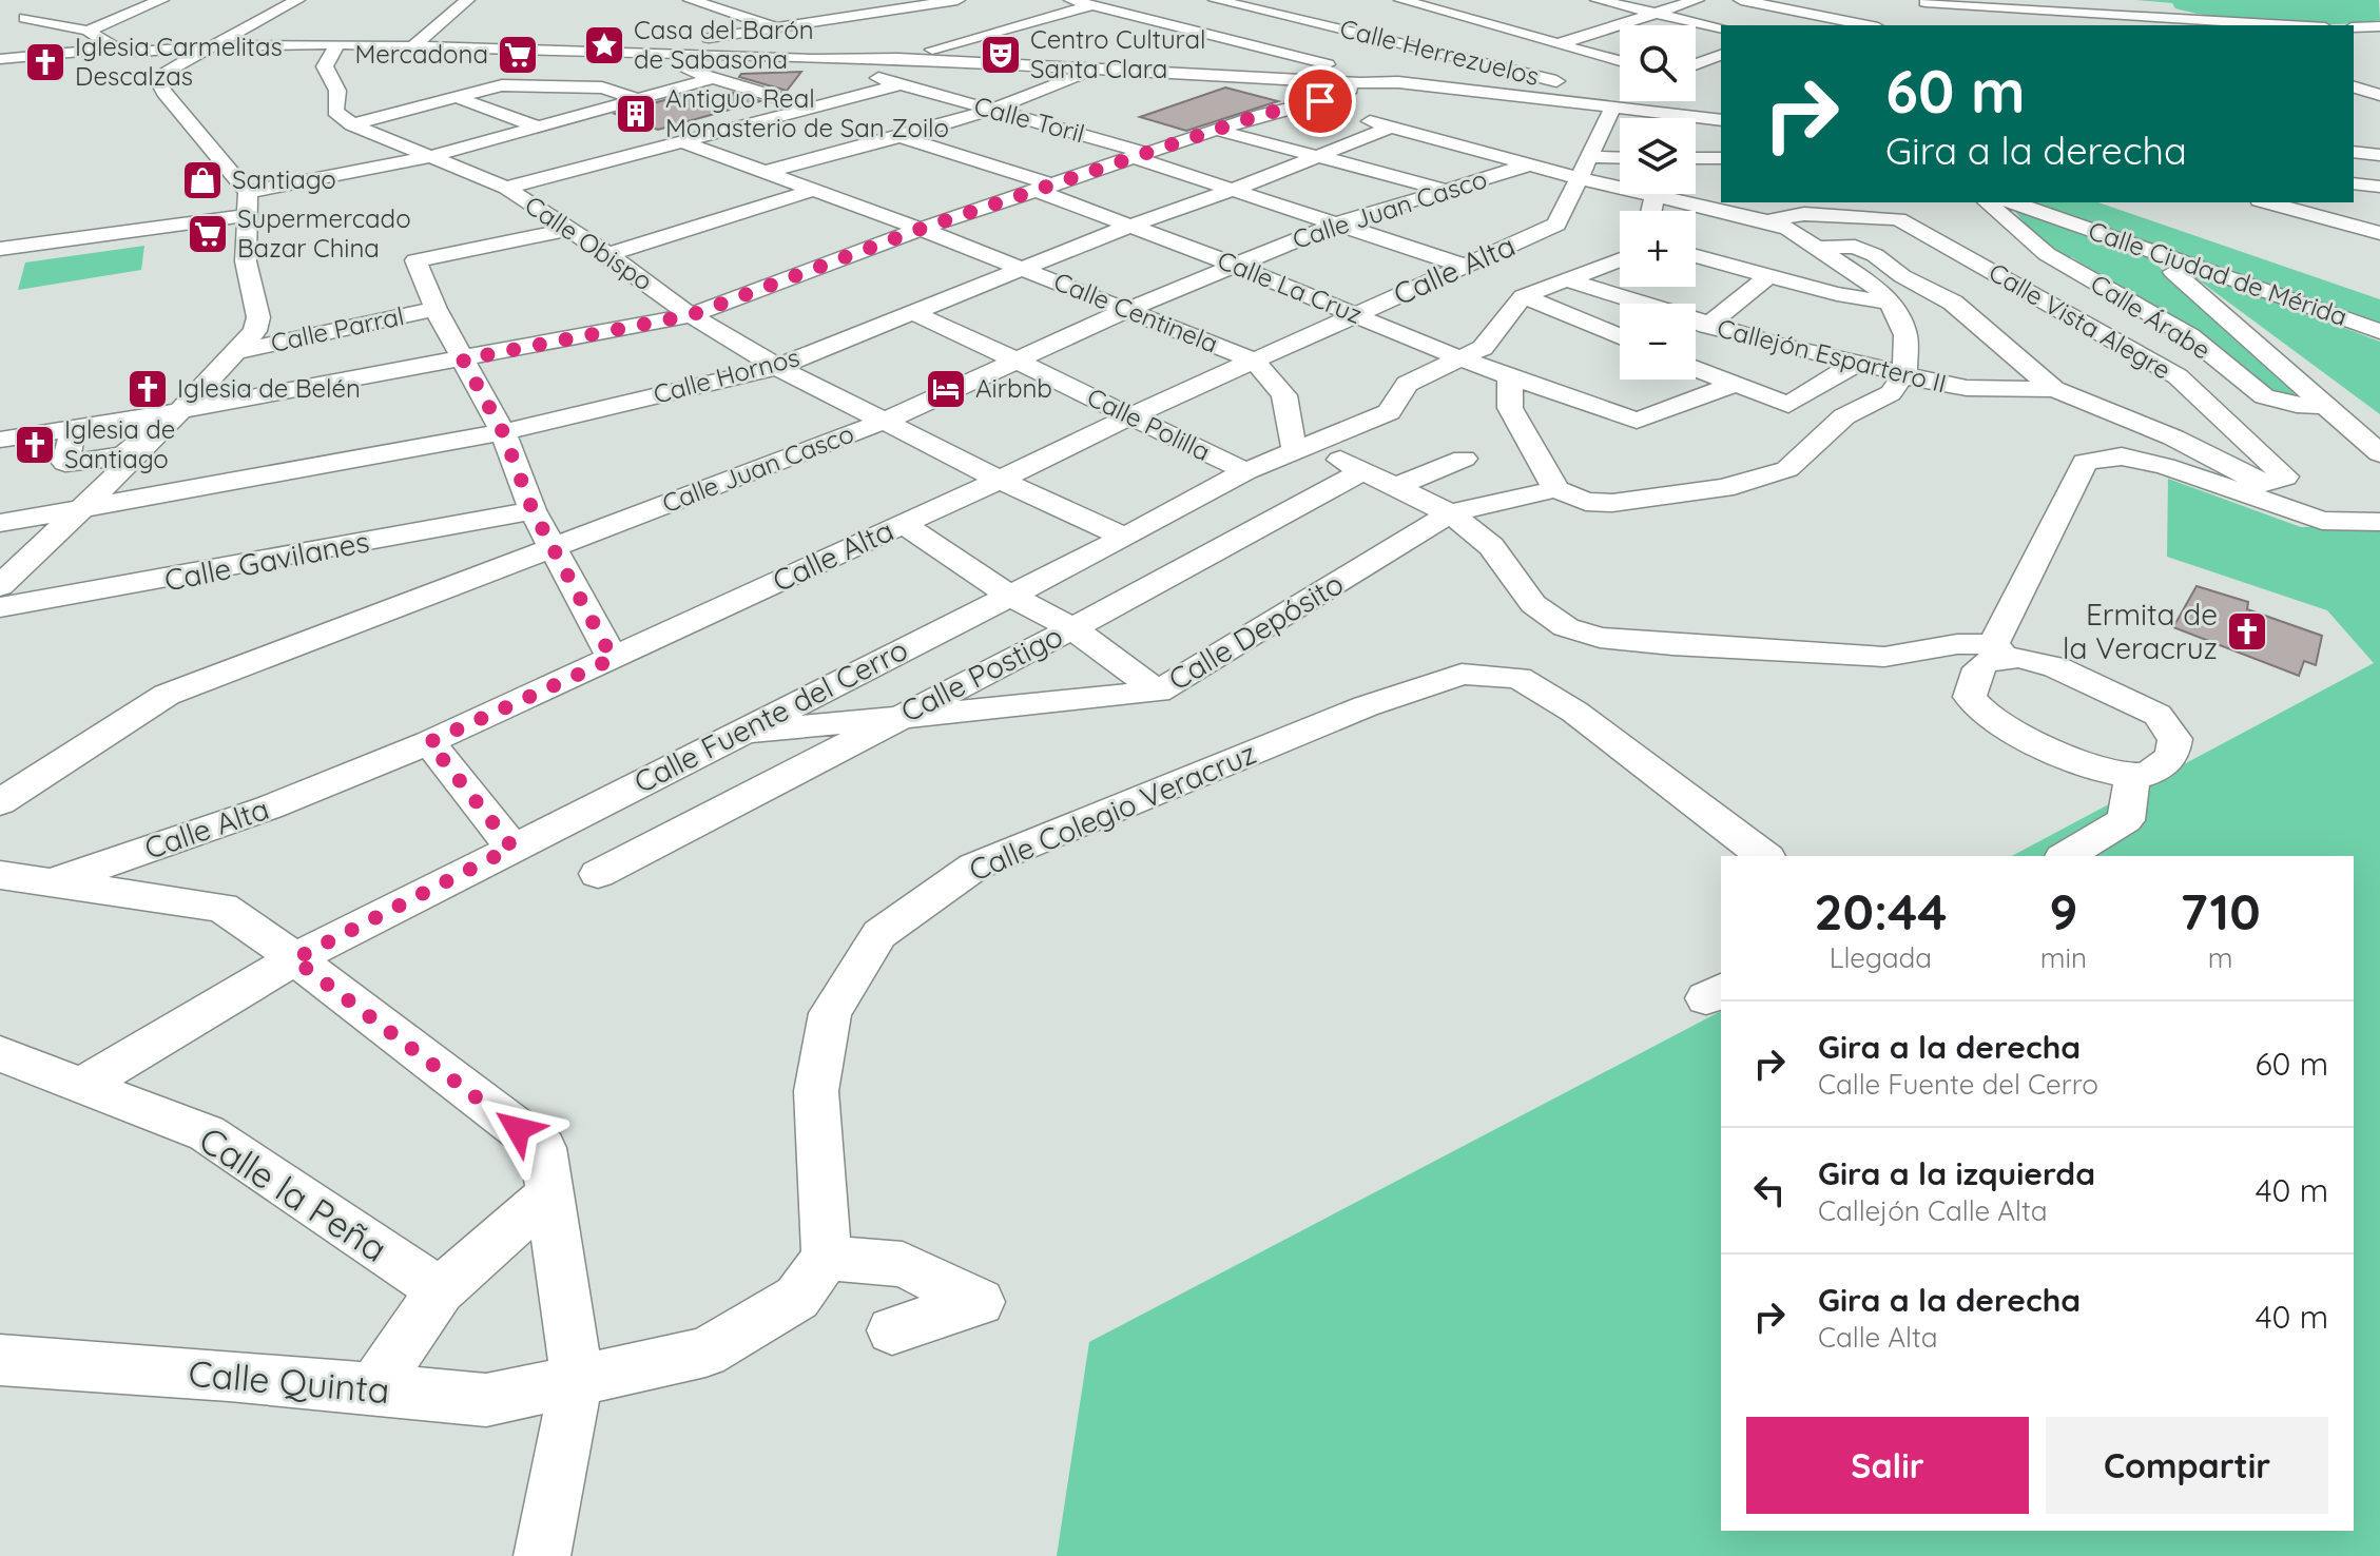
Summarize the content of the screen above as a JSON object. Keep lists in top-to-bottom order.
{
  "streets": {
    "street": [
      "Calle Herrezuelos",
      "Calle Toril",
      "Calle Juan Casco",
      "Calle Obispo",
      "Calle Alta",
      "Calle Ciudad de Mérida",
      "Calle La Cruz",
      "Calle Centinela",
      "Calle Árabe",
      "Calle Vista Alegre",
      "Calle Parral",
      "Callejón Espartero II",
      "Calle Hornos",
      "Calle Polilla",
      "Calle Gavilanes",
      "Calle Depósito",
      "Calle Postigo",
      "Calle Fuente del Cerro",
      "Calle Colegio Veracruz",
      "Calle la Peña",
      "Calle Quinta"
    ]
  },
  "crossings": [
    ["Calle Herrezuelos", "Calle Alta"],
    ["Calle Toril", "Calle Juan Casco"],
    ["Calle Toril", "Calle Alta"],
    ["Calle Toril", "Calle Hornos"],
    ["Calle Juan Casco", "Calle Obispo"],
    ["Calle Juan Casco", "Calle La Cruz"],
    ["Calle Juan Casco", "Calle Centinela"],
    ["Calle Juan Casco", "Calle Polilla"],
    ["Calle Obispo", "Calle Alta"],
    ["Calle Obispo", "Calle Hornos"],
    ["Calle Obispo", "Calle Fuente del Cerro"],
    ["Calle Alta", "Calle La Cruz"],
    ["Calle Alta", "Calle Centinela"],
    ["Calle Alta", "Calle Polilla"],
    ["Calle La Cruz", "Calle Hornos"],
    ["Calle La Cruz", "Calle Fuente del Cerro"],
    ["Calle Centinela", "Calle Hornos"],
    ["Calle Centinela", "Calle Fuente del Cerro"],
    ["Calle Vista Alegre", "Callejón Espartero II"],
    ["Calle Hornos", "Calle Polilla"],
    ["Calle Polilla", "Calle Fuente del Cerro"],
    ["Calle Depósito", "Calle Postigo"],
    ["Calle Depósito", "Calle Fuente del Cerro"],
    ["Calle Fuente del Cerro", "Calle la Peña"]
  ],
  "places": {
    "place": ["Casa del Barón de Sabasona"],
    "supermarket": ["Mercadona", "Supermercado Bazar China"],
    "theatre": ["Centro Cultural Santa Clara"],
    "church": [
      "Iglesia Carmelitas Descalzas",
      "Iglesia de Belén",
      "Iglesia de Santiago",
      "Ermita de la Veracruz"
    ],
    "building": ["Antiguo Real Monasterio de San Zoilo"],
    "shop": ["Santiago"],
    "hotel": ["Airbnb"]
  },
  "page": {
    "map_buttons": ["+", "−"],
    "turn": ["60 m", "Gira a la derecha"],
    "eta": [
      "20:44",
      "Llegada",
      "9",
      "min",
      "710",
      "m"
    ],
    "list": [
      {
        "name": "Gira a la derecha",
        "note": "Calle Fuente del Cerro",
        "value": "60 m"
      },
      {
        "name": "Gira a la izquierda",
        "note": "Callejón Calle Alta",
        "value": "40 m"
      },
      {
        "name": "Gira a la derecha",
        "note": "Calle Alta",
        "value": "40 m"
      }
    ],
    "buttons": ["Salir", "Compartir"]
  }
}
